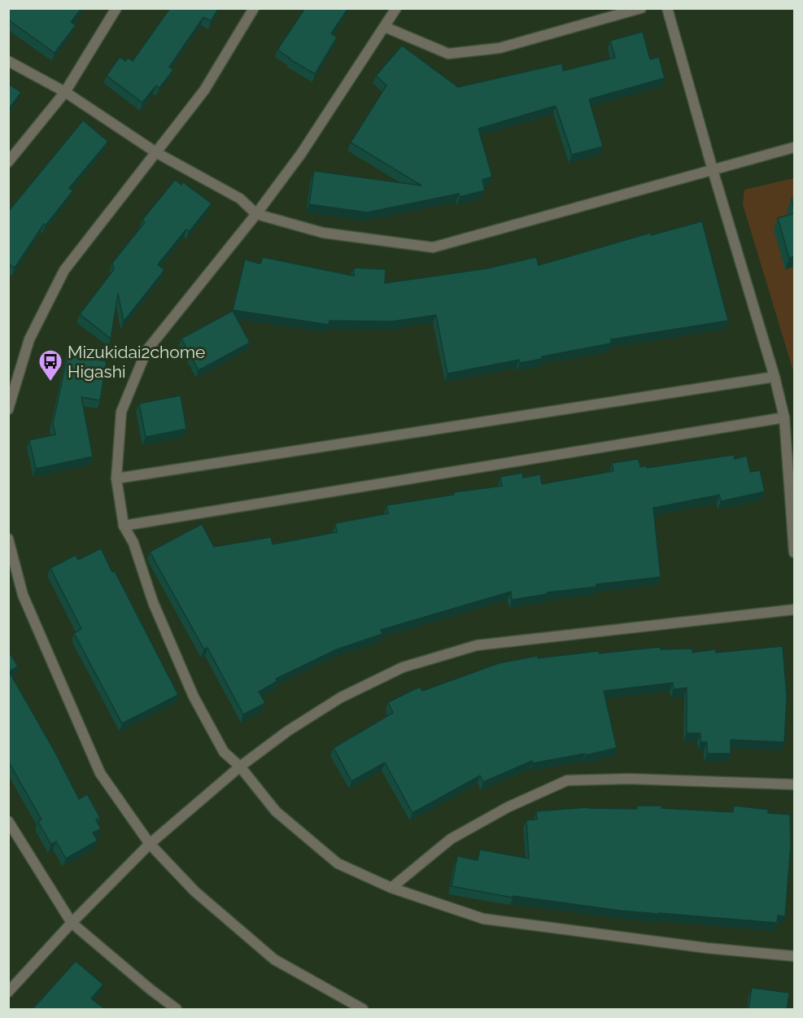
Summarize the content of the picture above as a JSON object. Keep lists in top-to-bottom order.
{
  "places": {
    "bus stop": ["Mizukidai2chome Higashi"]
  }
}
